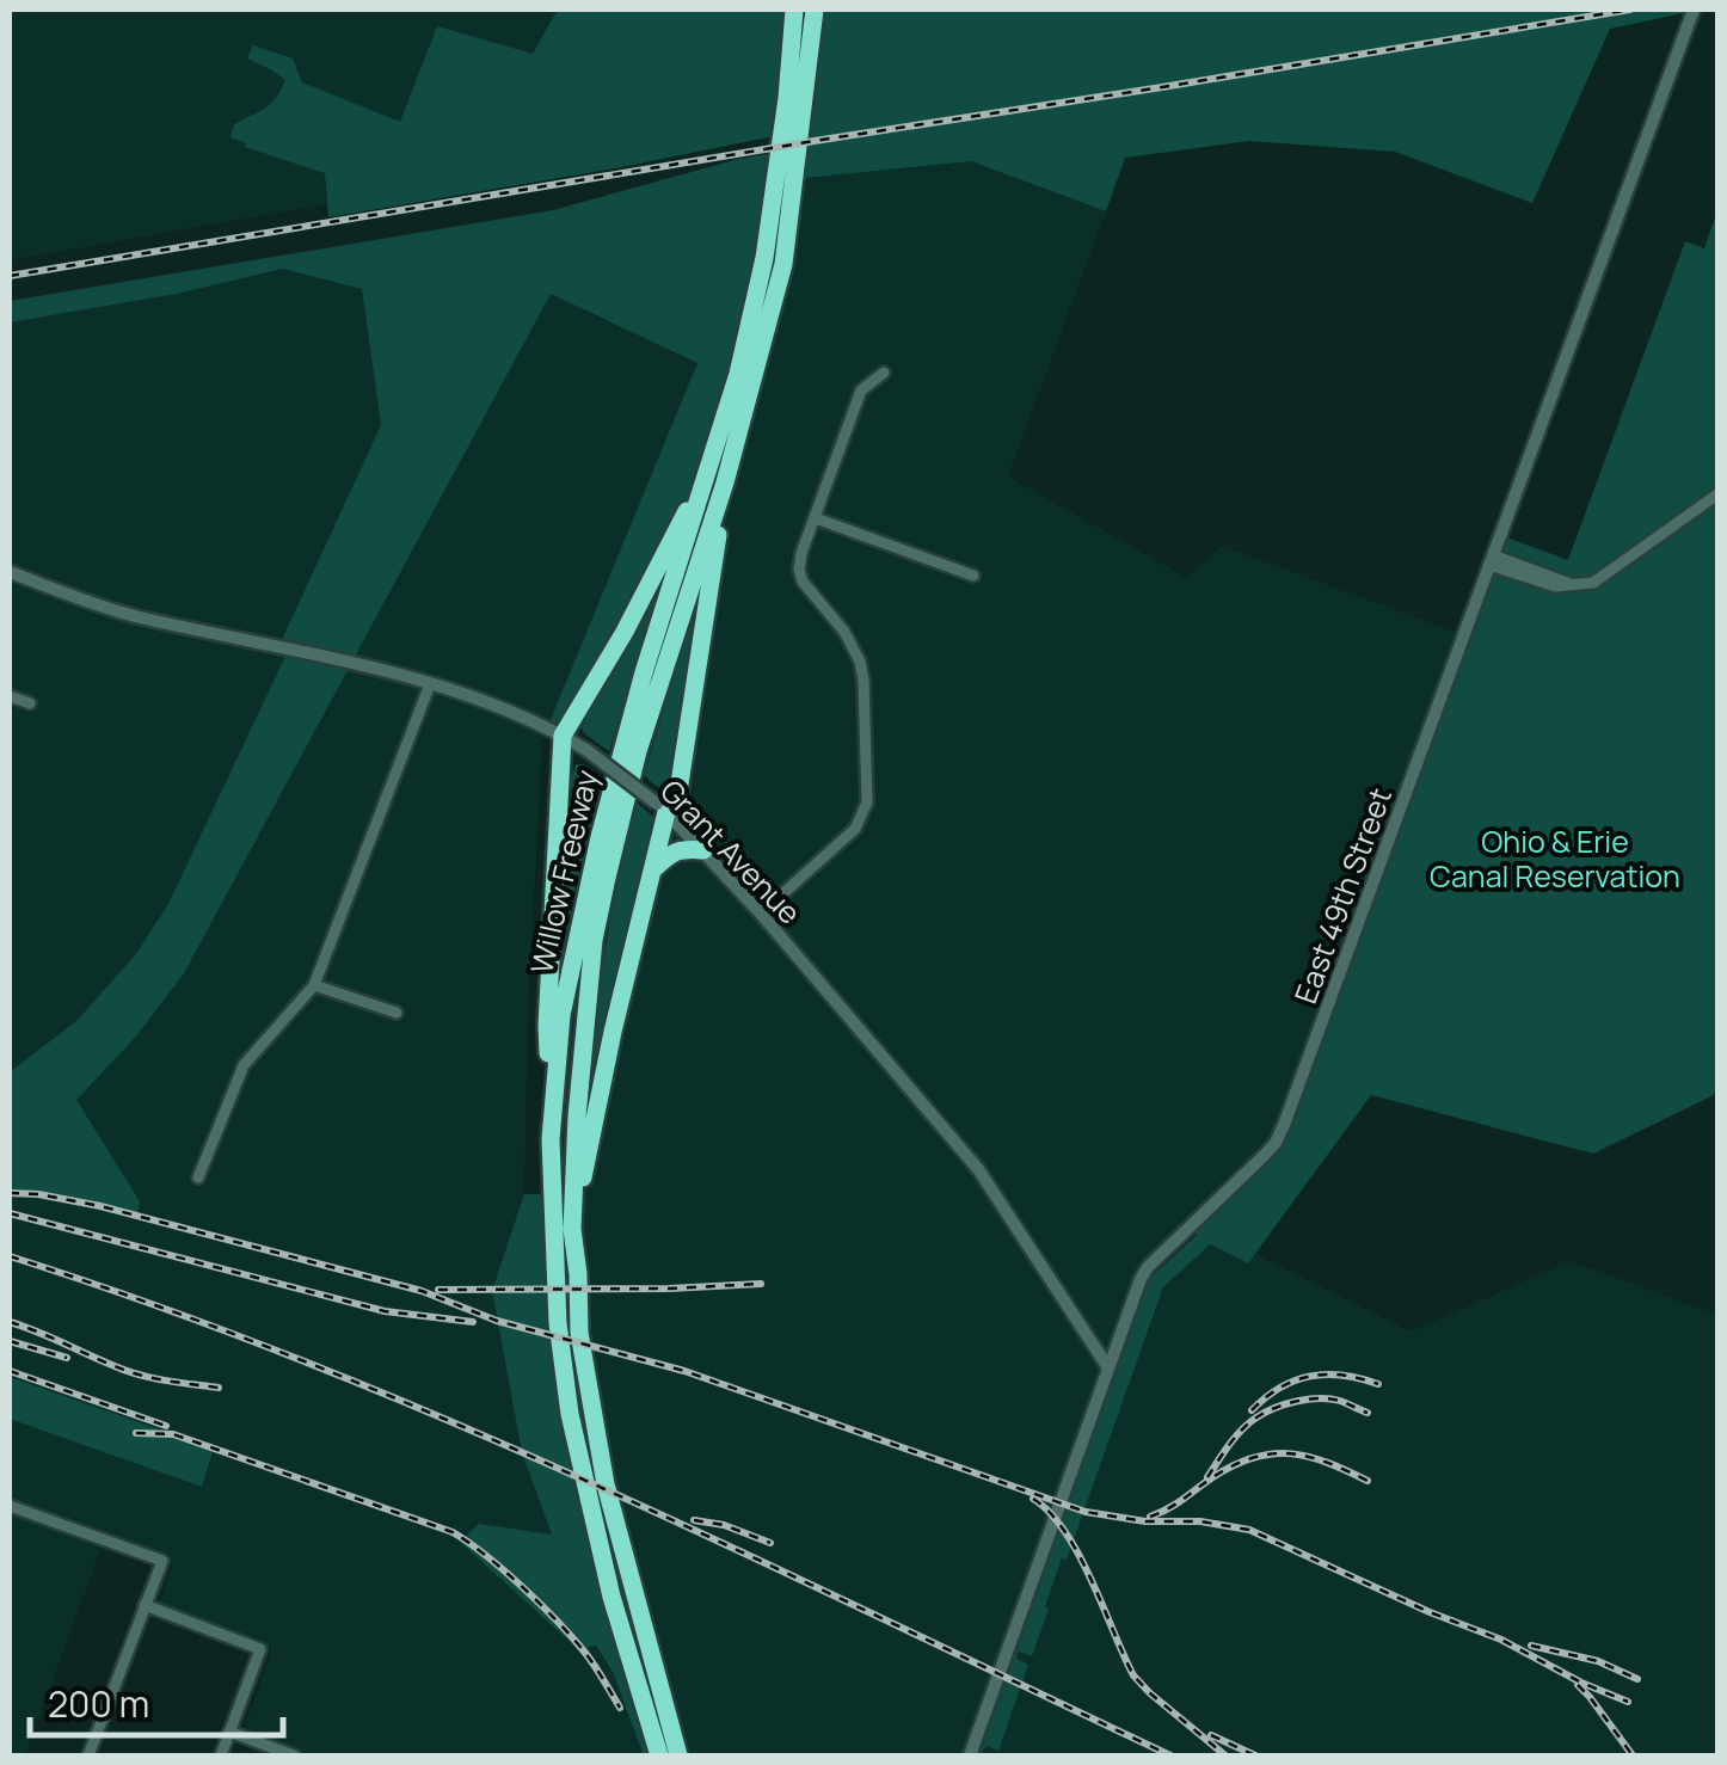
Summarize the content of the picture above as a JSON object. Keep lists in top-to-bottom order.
{
  "streets": {
    "highway": ["Willow Freeway"],
    "street": ["Grant Avenue", "East 49th Street"]
  },
  "crossings": [
    ["Grant Avenue", "East 49th Street"]
  ],
  "parks": ["Ohio & Erie Canal Reservation"],
  "scale_bar": "200 m"
}
